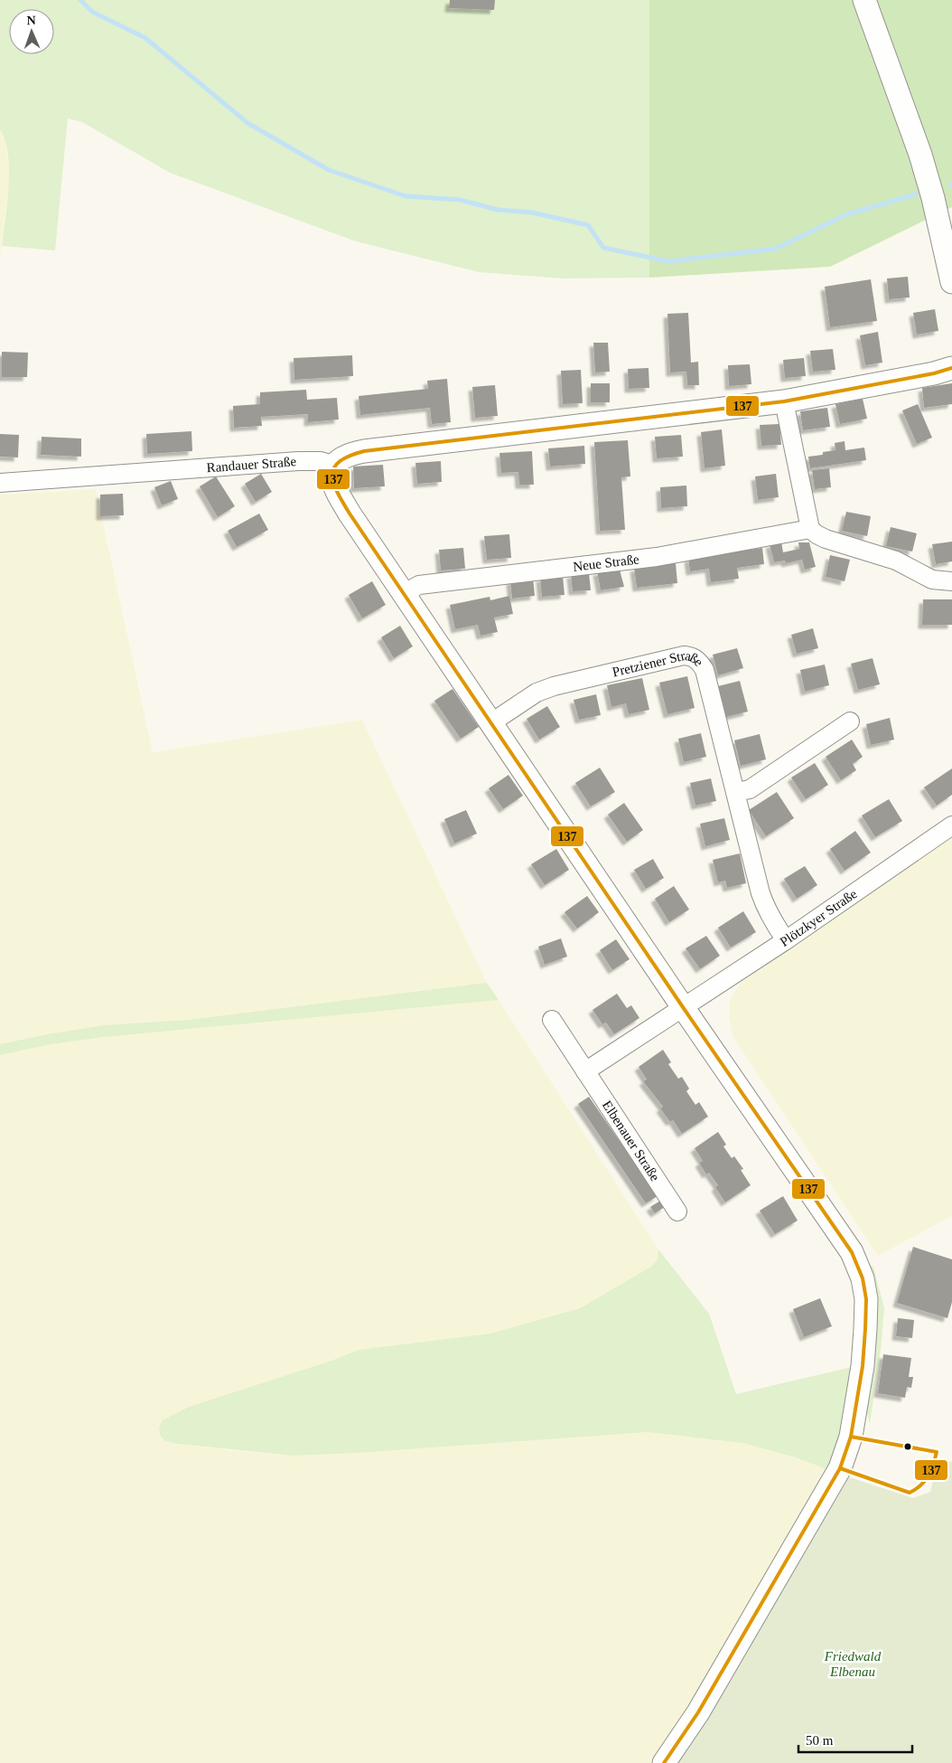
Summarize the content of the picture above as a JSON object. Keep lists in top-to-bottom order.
{
  "streets": {
    "street": [
      "Randauer Straße",
      "Neue Straße",
      "Pretziener Straße",
      "Plötzkyer Straße",
      "Elbenauer Straße"
    ]
  },
  "crossings": [
    ["Pretziener Straße", "Plötzkyer Straße"]
  ],
  "parks": ["Friedwald Elbenau"],
  "lines": ["transit line 137"],
  "scale_bar": "50 m",
  "north": "top"
}
